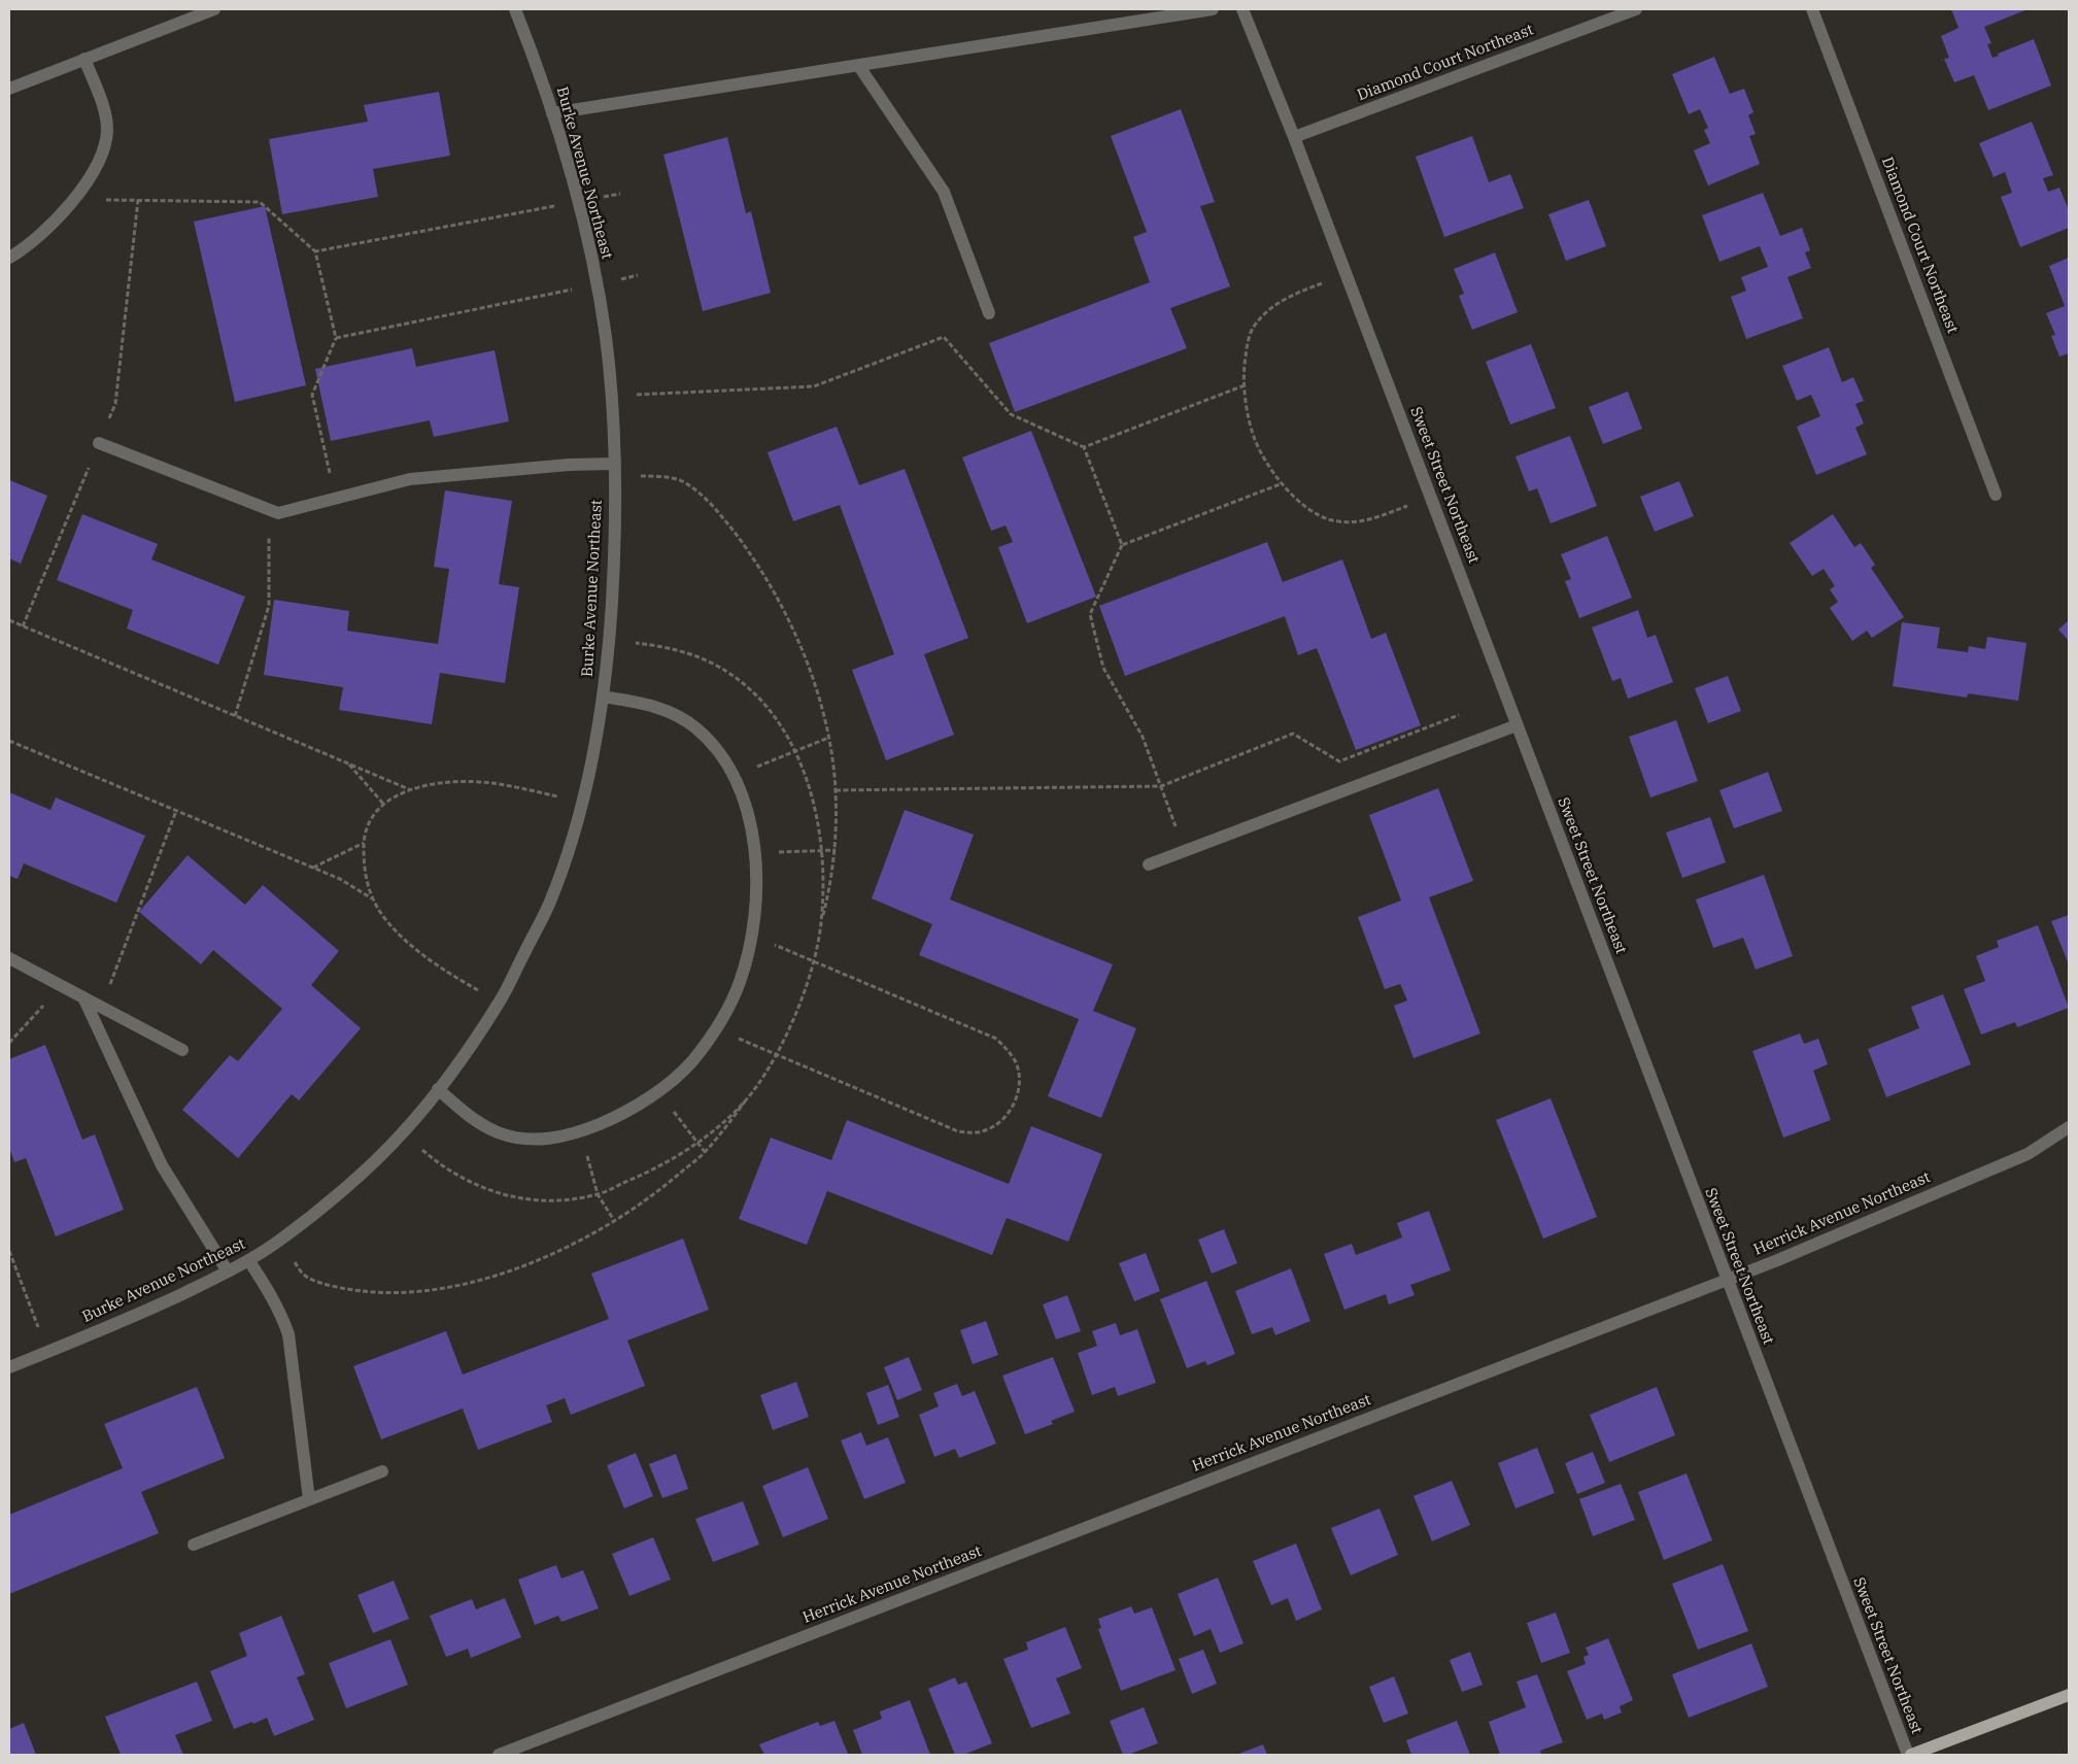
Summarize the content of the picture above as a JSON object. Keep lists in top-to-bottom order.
{
  "streets": {
    "street": [
      "Diamond Court Northeast",
      "Burke Avenue Northeast",
      "Sweet Street Northeast",
      "Herrick Avenue Northeast"
    ]
  },
  "crossings": [
    ["Diamond Court Northeast", "Sweet Street Northeast"],
    ["Sweet Street Northeast", "Herrick Avenue Northeast"]
  ]
}
